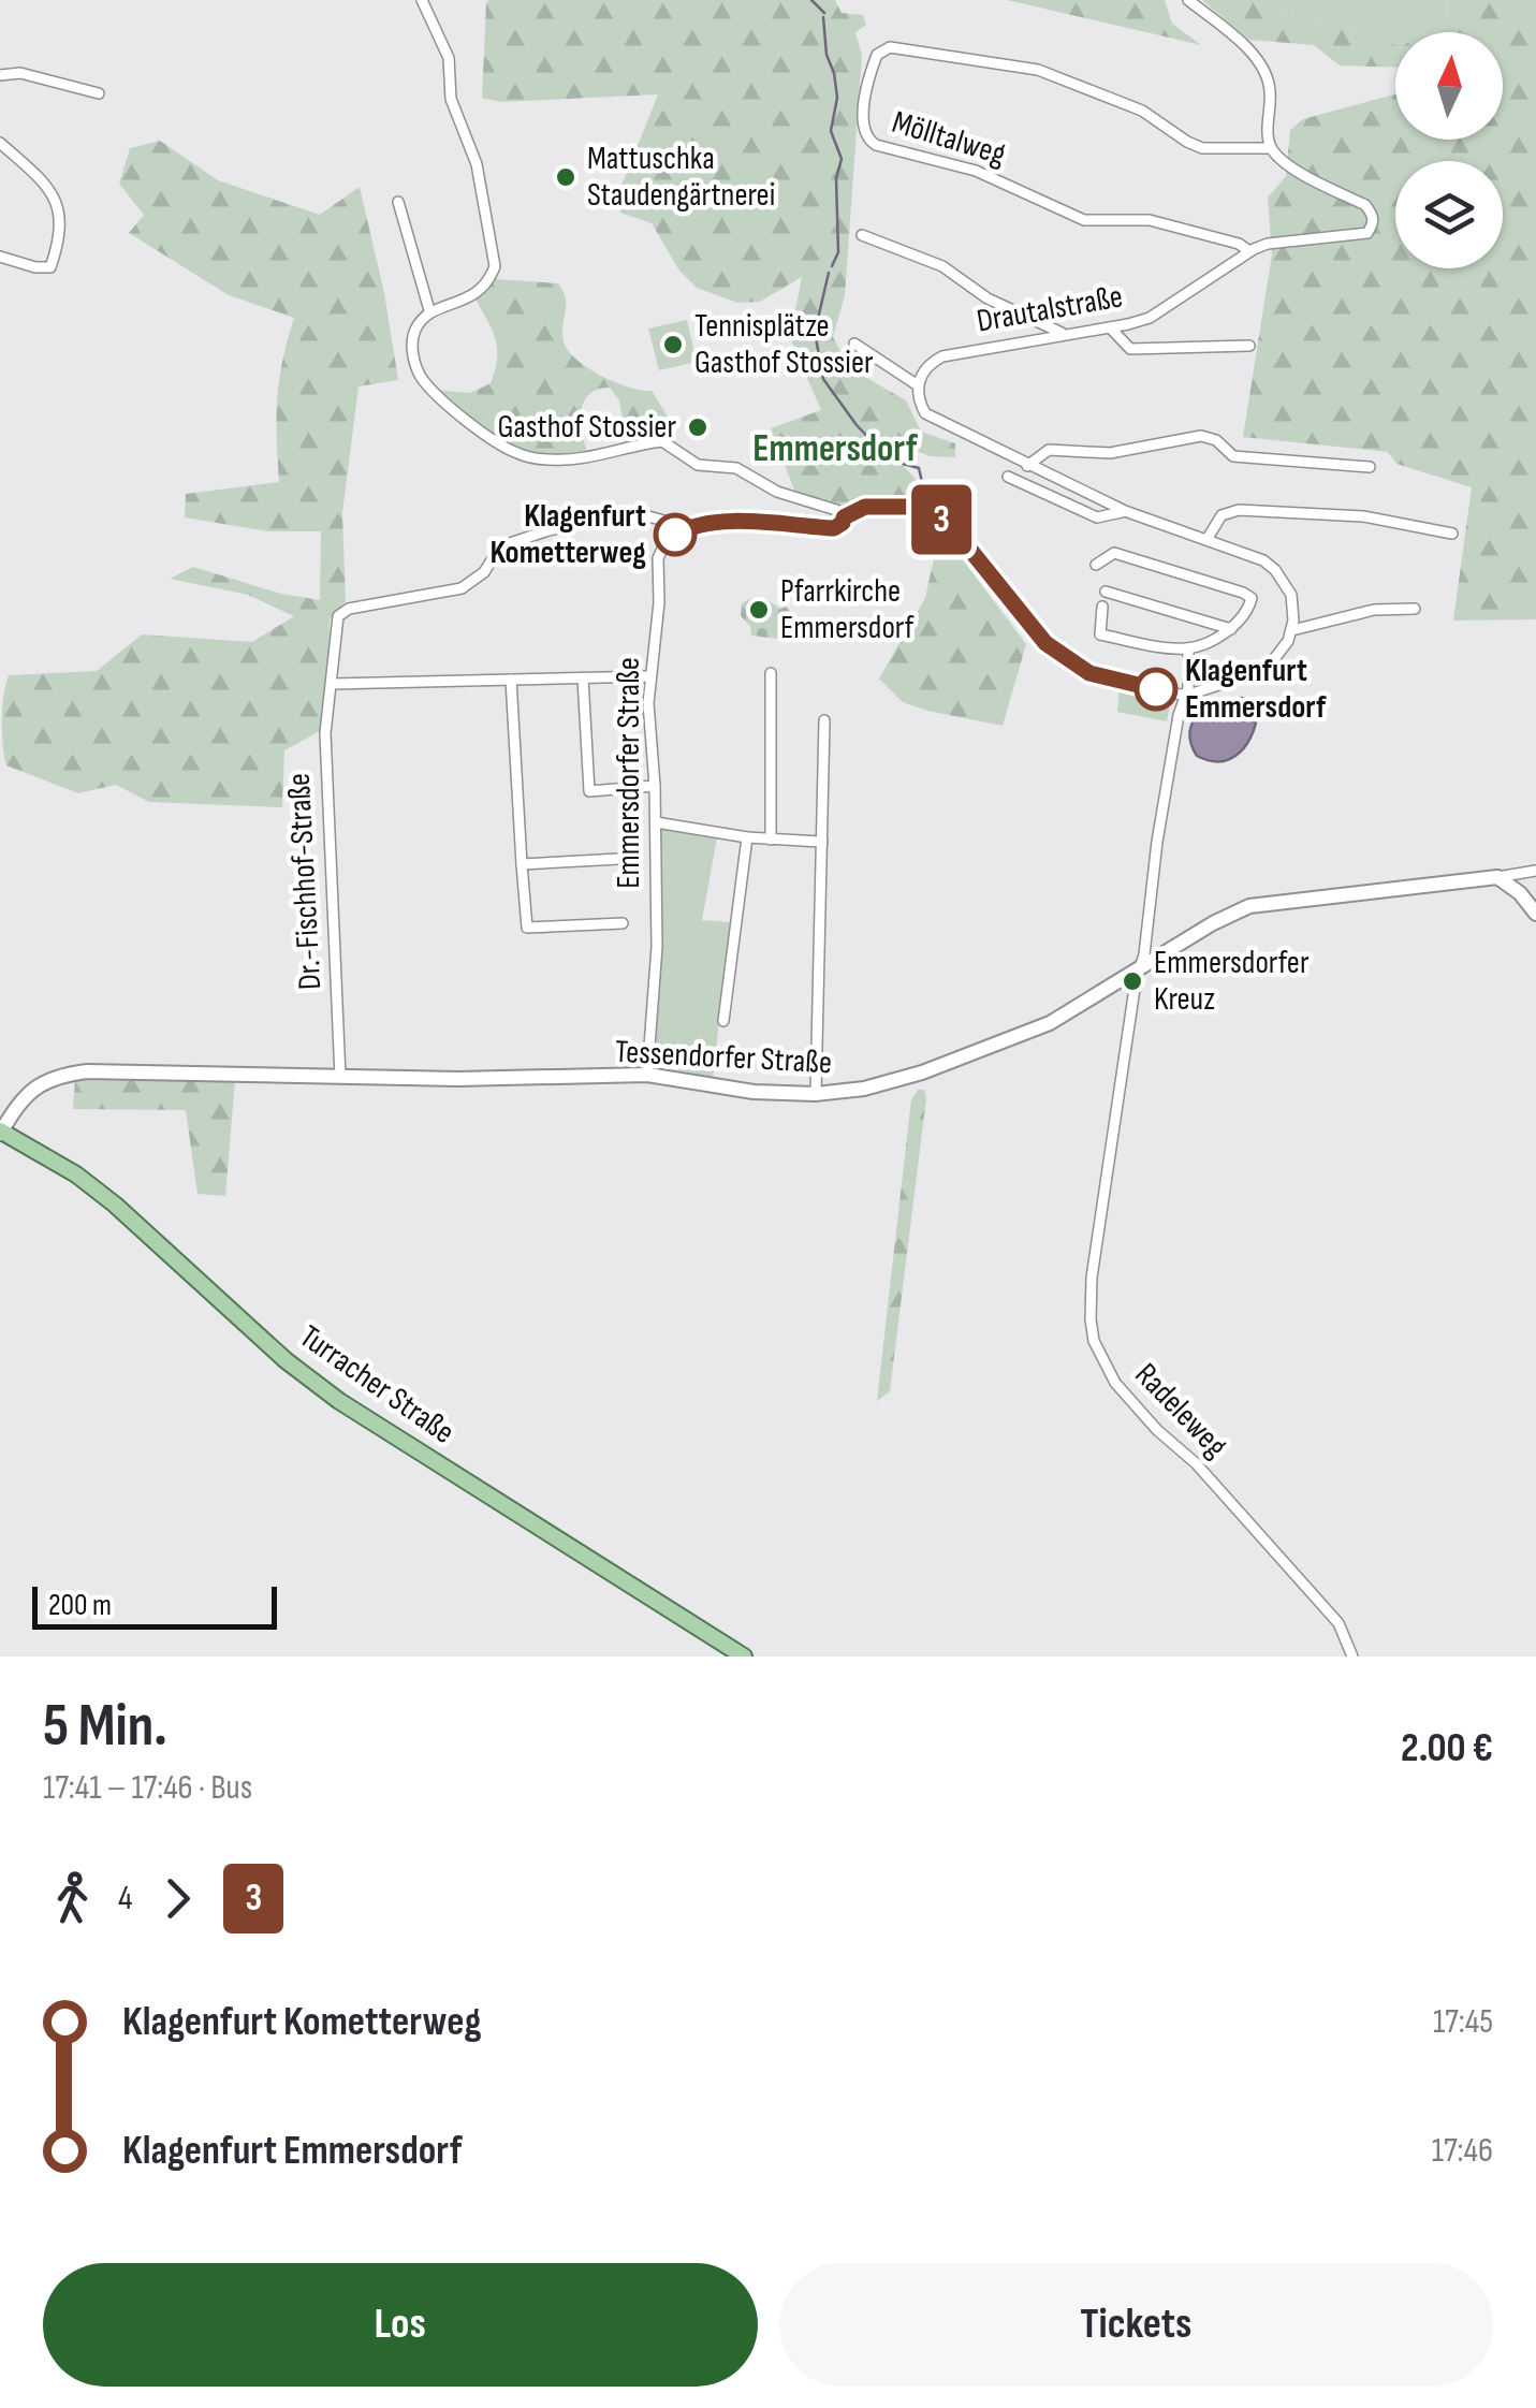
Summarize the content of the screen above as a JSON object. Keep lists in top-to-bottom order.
{
  "streets": {
    "main road": ["Turracher Straße"],
    "street": [
      "Mölltalweg",
      "Drautalstraße",
      "Emmersdorfer Straße",
      "Dr.-Fischhof-Straße",
      "Tessendorfer Straße",
      "Radeleweg"
    ]
  },
  "crossings": [
    ["Mölltalweg", "Drautalstraße"],
    ["Emmersdorfer Straße", "Dr.-Fischhof-Straße"],
    ["Emmersdorfer Straße", "Tessendorfer Straße"],
    ["Dr.-Fischhof-Straße", "Tessendorfer Straße"],
    ["Tessendorfer Straße", "Turracher Straße"],
    ["Tessendorfer Straße", "Radeleweg"]
  ],
  "districts": ["Emmersdorf"],
  "places": [
    "Mattuschka Staudengärtnerei",
    "Tennisplätze Gasthof Stossier",
    "Gasthof Stossier",
    "Klagenfurt Kometterweg",
    "Pfarrkirche Emmersdorf",
    "Klagenfurt Emmersdorf",
    "Emmersdorfer Kreuz"
  ],
  "lines": ["bus line 3"],
  "scale_bar": "200 m",
  "north": "top",
  "page": {
    "on_map": "3",
    "scale": "200 m",
    "heading": ["5 Min.", "17:41 – 17:46 · Bus", "2.00 €"],
    "legs": ["4", "3"],
    "list": [
      {
        "name": "Klagenfurt Kometterweg",
        "value": "17:45"
      },
      {
        "name": "Klagenfurt Emmersdorf",
        "value": "17:46"
      }
    ],
    "buttons": ["Los", "Tickets"]
  }
}
